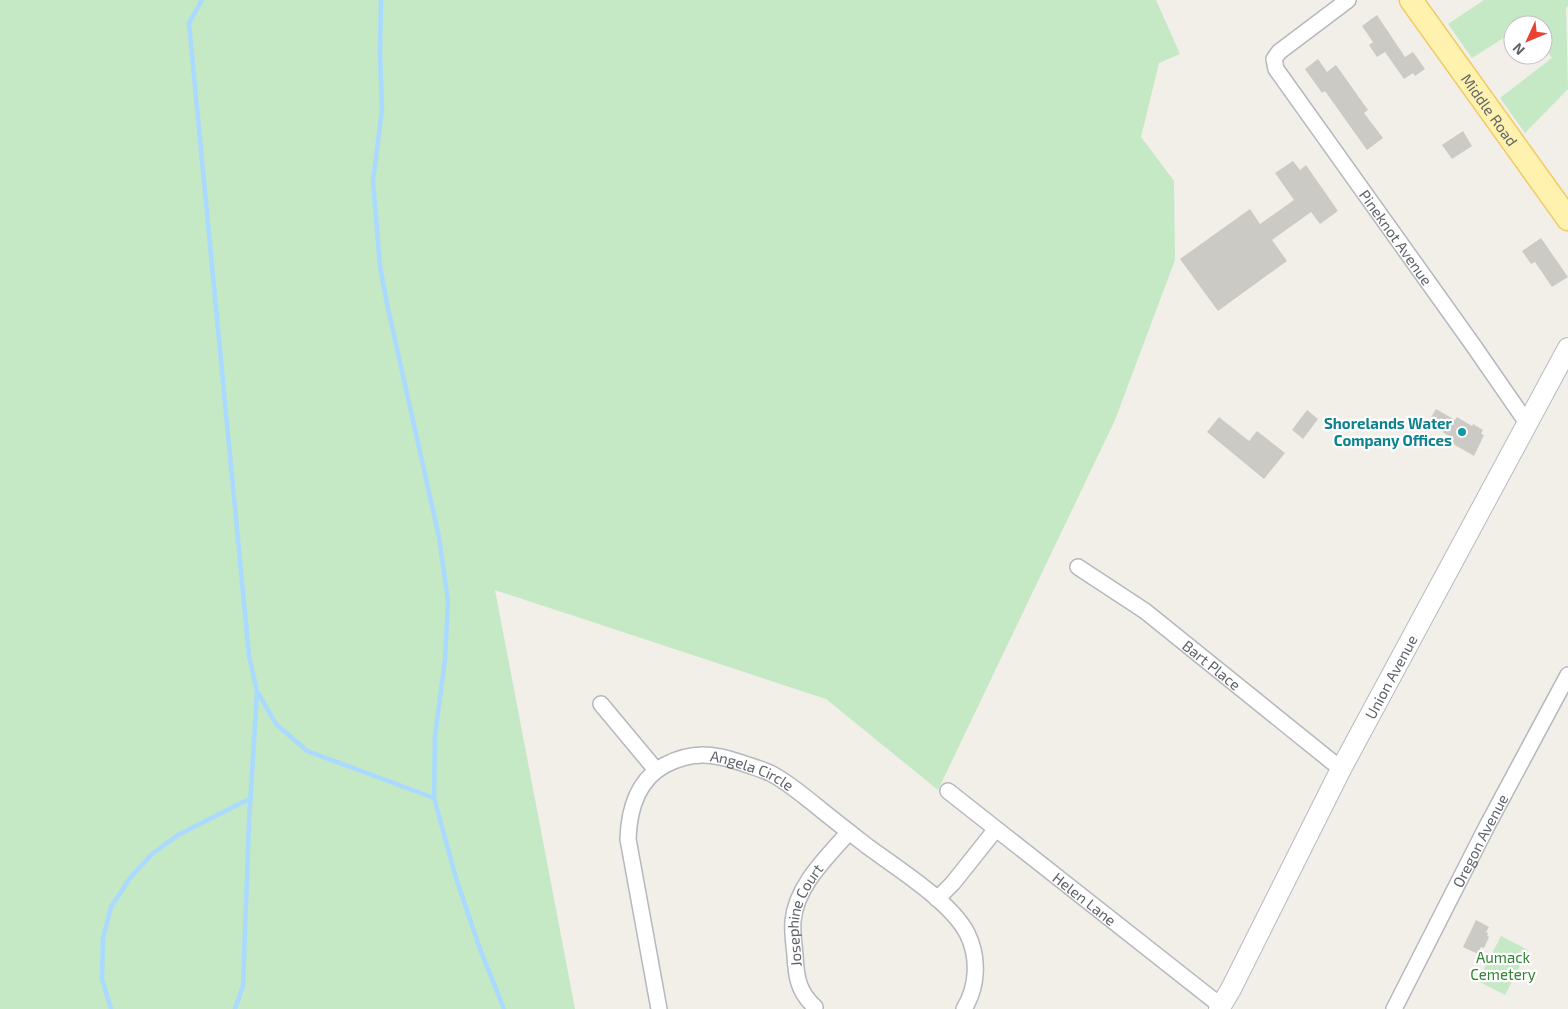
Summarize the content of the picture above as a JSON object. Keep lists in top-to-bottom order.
{
  "streets": {
    "main road": ["Middle Road"],
    "street": [
      "Pineknot Avenue",
      "Bart Place",
      "Union Avenue",
      "Angela Circle",
      "Oregon Avenue",
      "Helen Lane",
      "Josephine Court"
    ]
  },
  "crossings": [
    ["Pineknot Avenue", "Union Avenue"],
    ["Bart Place", "Union Avenue"],
    ["Union Avenue", "Helen Lane"],
    ["Angela Circle", "Josephine Court"]
  ],
  "parks": ["Aumack Cemetery"],
  "places": ["Shorelands Water Company Offices"],
  "north": "bottom left"
}
